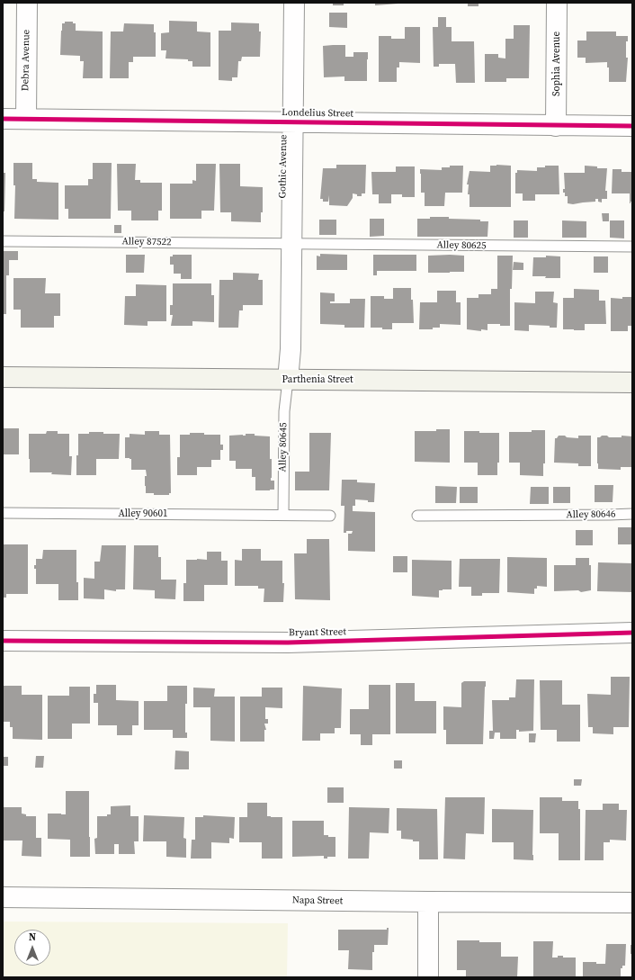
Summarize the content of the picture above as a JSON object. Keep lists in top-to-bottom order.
{
  "streets": {
    "main road": ["Parthenia Street"],
    "street": [
      "Debra Avenue",
      "Sophia Avenue",
      "Londelius Street",
      "Gothic Avenue",
      "Bryant Street",
      "Napa Street"
    ],
    "lane": [
      "Alley 87522",
      "Alley 80625",
      "Alley 80645",
      "Alley 90601",
      "Alley 80646"
    ]
  },
  "crossings": [
    ["Debra Avenue", "Londelius Street"],
    ["Sophia Avenue", "Londelius Street"],
    ["Londelius Street", "Gothic Avenue"],
    ["Gothic Avenue", "Alley 87522"],
    ["Gothic Avenue", "Alley 80625"],
    ["Gothic Avenue", "Parthenia Street"],
    ["Gothic Avenue", "Alley 80645"],
    ["Alley 87522", "Alley 80625"],
    ["Parthenia Street", "Alley 80645"],
    ["Alley 80645", "Alley 90601"]
  ],
  "north": "top"
}
